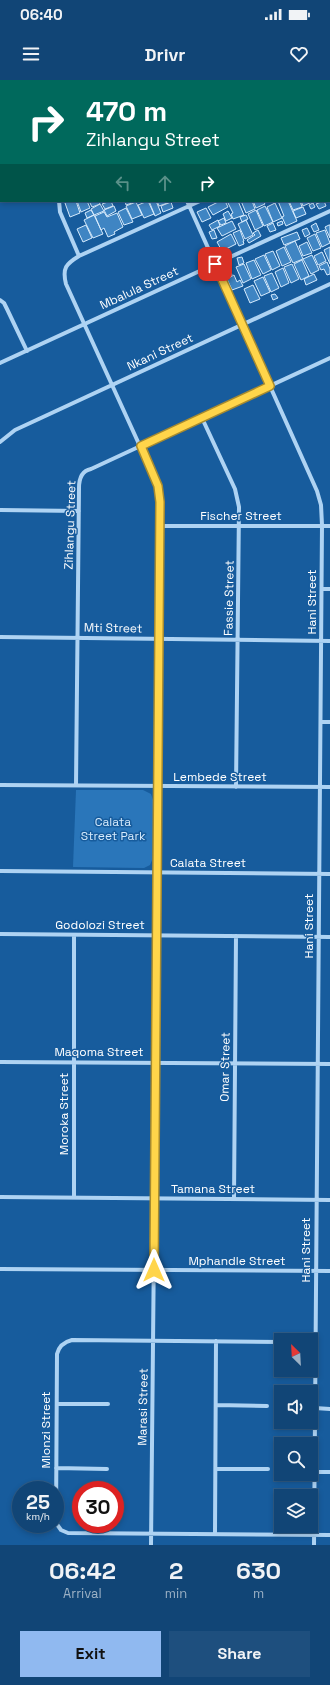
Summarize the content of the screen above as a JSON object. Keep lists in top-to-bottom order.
{
  "streets": {
    "street": [
      "Mbalula Street",
      "Nkani Street",
      "Fischer Street",
      "Zihlangu Street",
      "Fassie Street",
      "Hani Street",
      "Mti Street",
      "Lembede Street",
      "Calata Street",
      "Godolozi Street",
      "Maqoma Street",
      "Omar Street",
      "Moroka Street",
      "Tamana Street",
      "Mphandle Street",
      "Marasi Street",
      "Mlonzi Street"
    ]
  },
  "crossings": [
    ["Mbalula Street", "Hani Street"],
    ["Mbalula Street", "Marasi Street"],
    ["Nkani Street", "Hani Street"],
    ["Nkani Street", "Marasi Street"],
    ["Fischer Street", "Fassie Street"],
    ["Fischer Street", "Hani Street"],
    ["Fischer Street", "Marasi Street"],
    ["Zihlangu Street", "Fassie Street"],
    ["Zihlangu Street", "Hani Street"],
    ["Zihlangu Street", "Mti Street"],
    ["Zihlangu Street", "Lembede Street"],
    ["Zihlangu Street", "Marasi Street"],
    ["Fassie Street", "Mti Street"],
    ["Fassie Street", "Lembede Street"],
    ["Hani Street", "Mti Street"],
    ["Hani Street", "Lembede Street"],
    ["Hani Street", "Calata Street"],
    ["Hani Street", "Godolozi Street"],
    ["Hani Street", "Maqoma Street"],
    ["Hani Street", "Tamana Street"],
    ["Hani Street", "Mphandle Street"],
    ["Hani Street", "Mlonzi Street"],
    ["Mti Street", "Marasi Street"],
    ["Lembede Street", "Marasi Street"],
    ["Calata Street", "Marasi Street"],
    ["Godolozi Street", "Omar Street"],
    ["Godolozi Street", "Moroka Street"],
    ["Godolozi Street", "Marasi Street"],
    ["Maqoma Street", "Omar Street"],
    ["Maqoma Street", "Moroka Street"],
    ["Maqoma Street", "Marasi Street"],
    ["Omar Street", "Tamana Street"],
    ["Moroka Street", "Tamana Street"],
    ["Tamana Street", "Marasi Street"],
    ["Mphandle Street", "Marasi Street"],
    ["Marasi Street", "Mlonzi Street"]
  ],
  "parks": ["Calata Street Park"],
  "north": "top left",
  "page": {
    "status": "06:40",
    "header": "Drivr",
    "turn": ["470 m", "Zihlangu Street"],
    "speed": "25 km/h",
    "limit": "30",
    "eta": [
      "06:42",
      "Arrival",
      "2",
      "min",
      "630",
      "m"
    ],
    "buttons": ["Exit", "Share"]
  }
}
